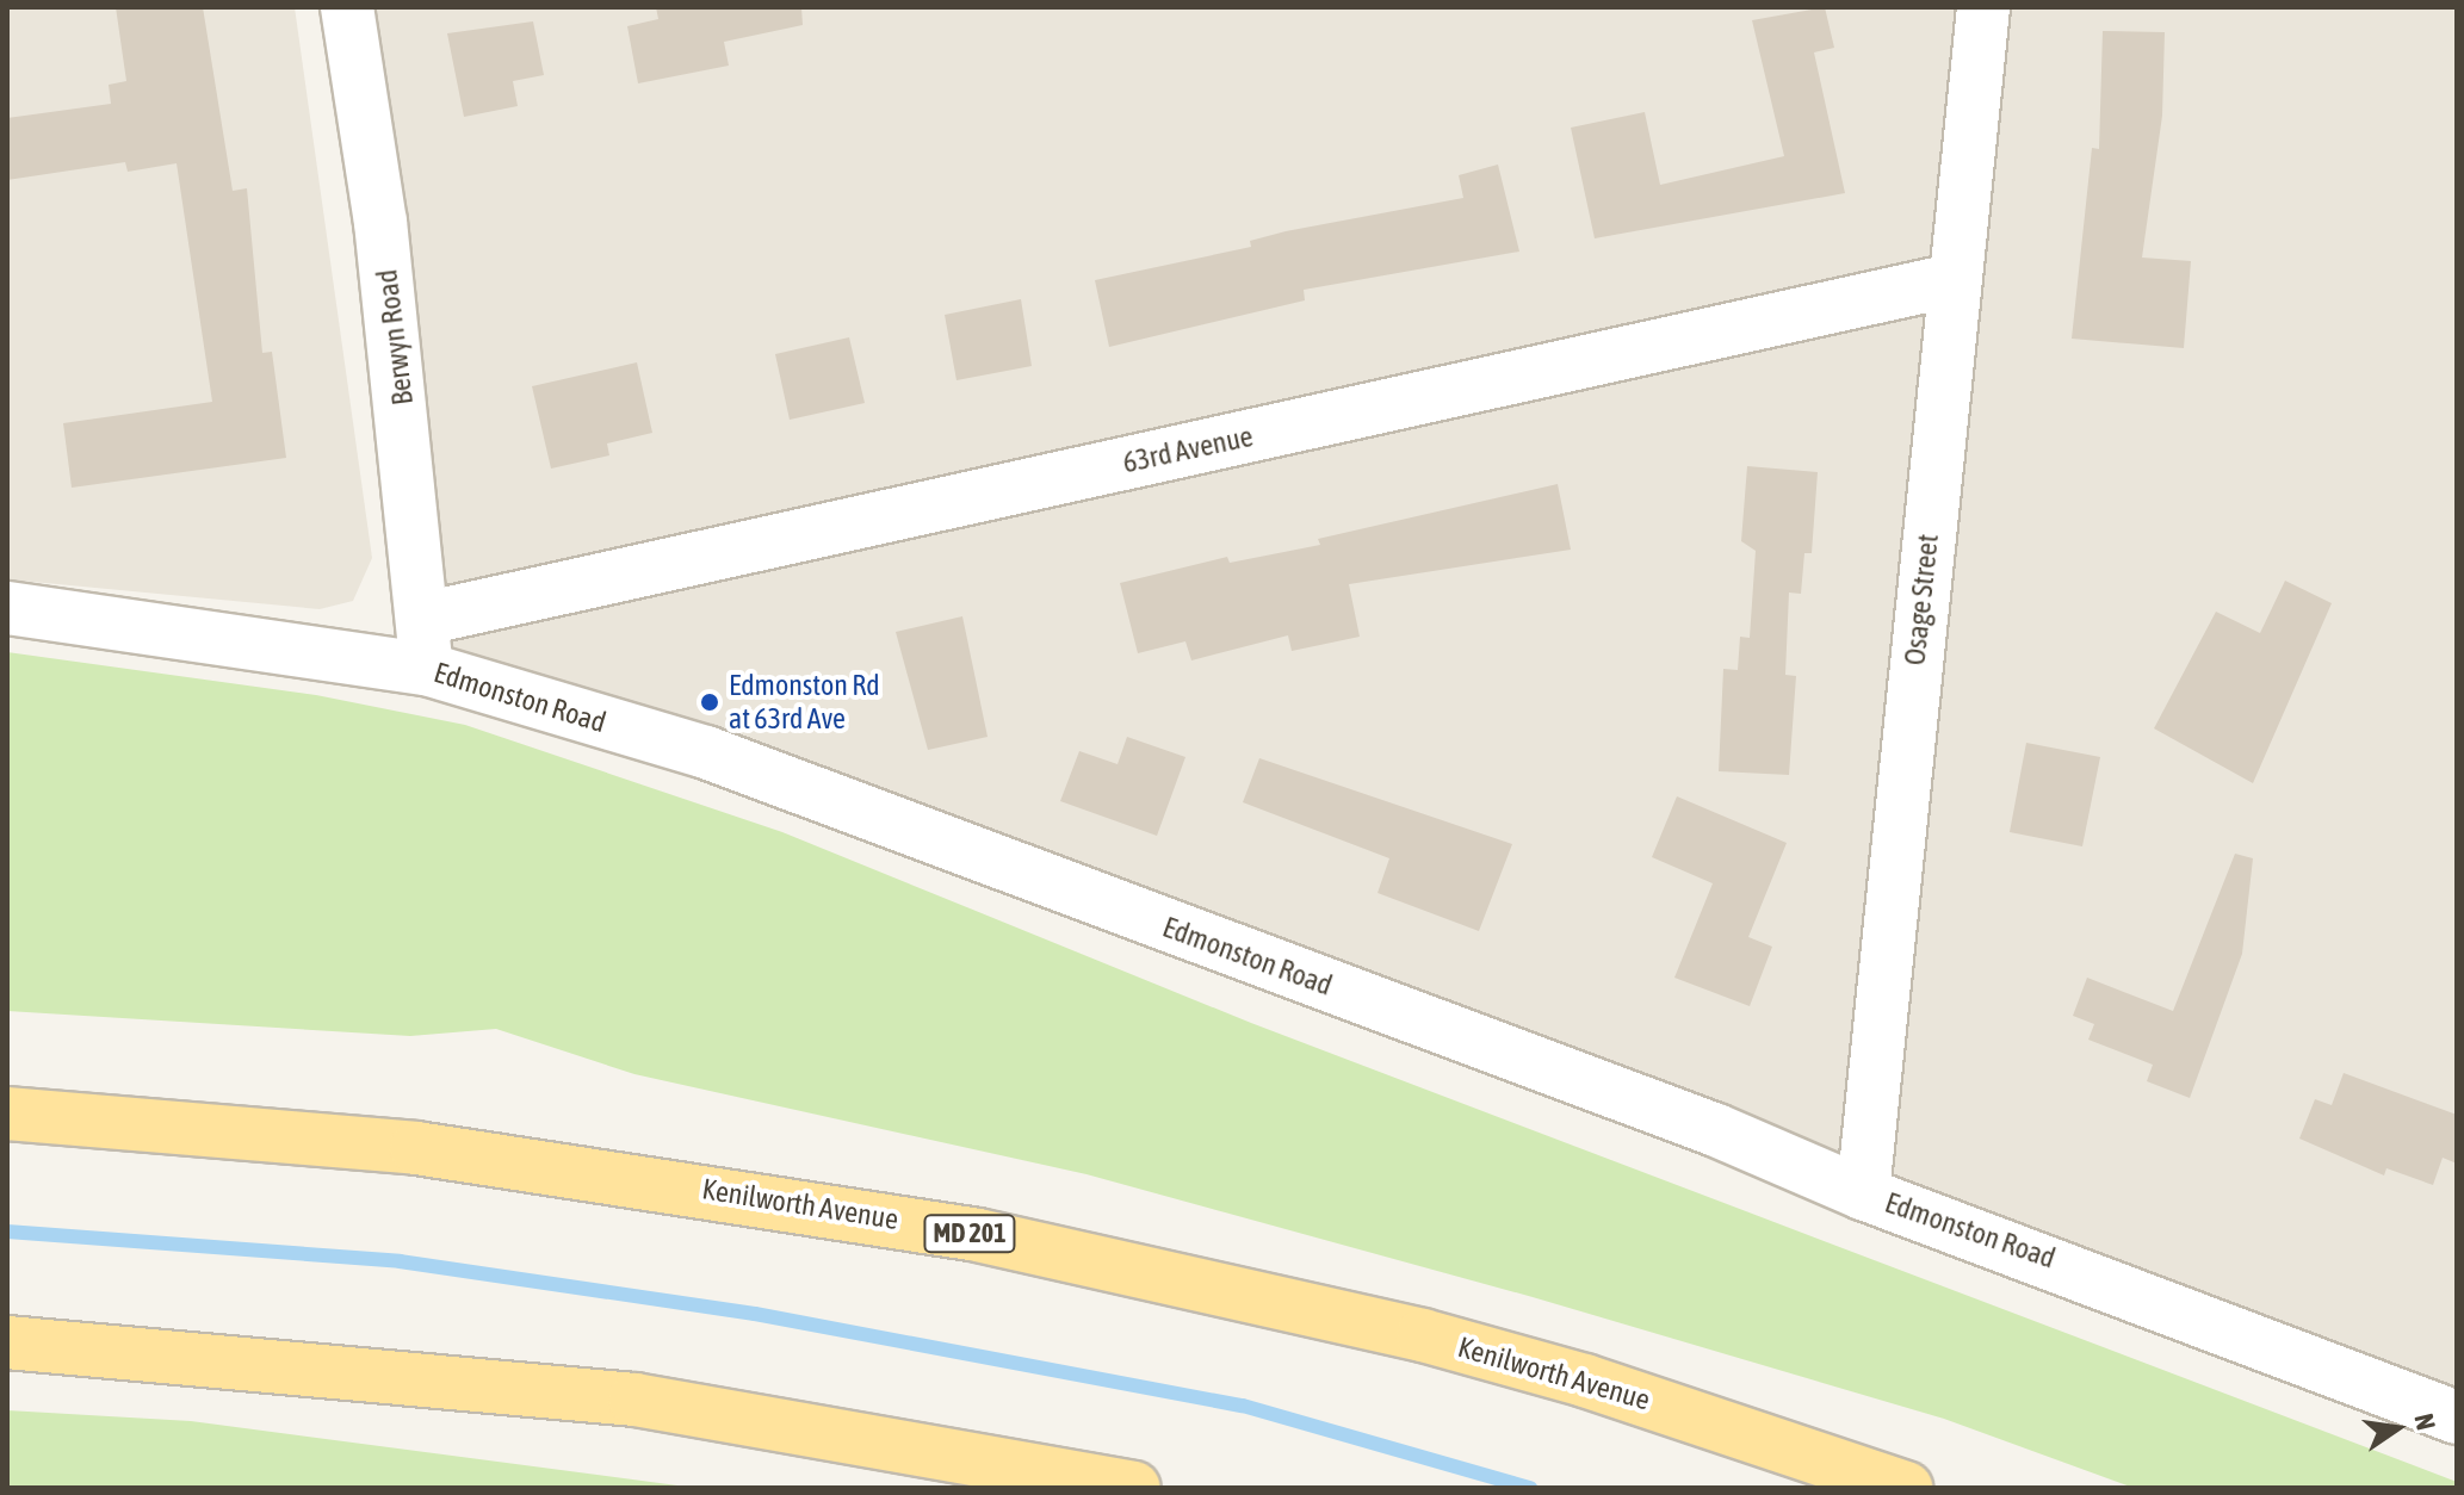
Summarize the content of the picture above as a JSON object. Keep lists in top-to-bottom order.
{
  "streets": {
    "main road": ["Kenilworth Avenue", "MD 201"],
    "street": [
      "Berwyn Road",
      "63rd Avenue",
      "Osage Street",
      "Edmonston Road"
    ]
  },
  "crossings": [
    ["Berwyn Road", "63rd Avenue"],
    ["Berwyn Road", "Edmonston Road"],
    ["63rd Avenue", "Osage Street"],
    ["63rd Avenue", "Edmonston Road"],
    ["Osage Street", "Edmonston Road"]
  ],
  "places": ["Edmonston Rd at 63rd Ave"],
  "north": "right"
}
